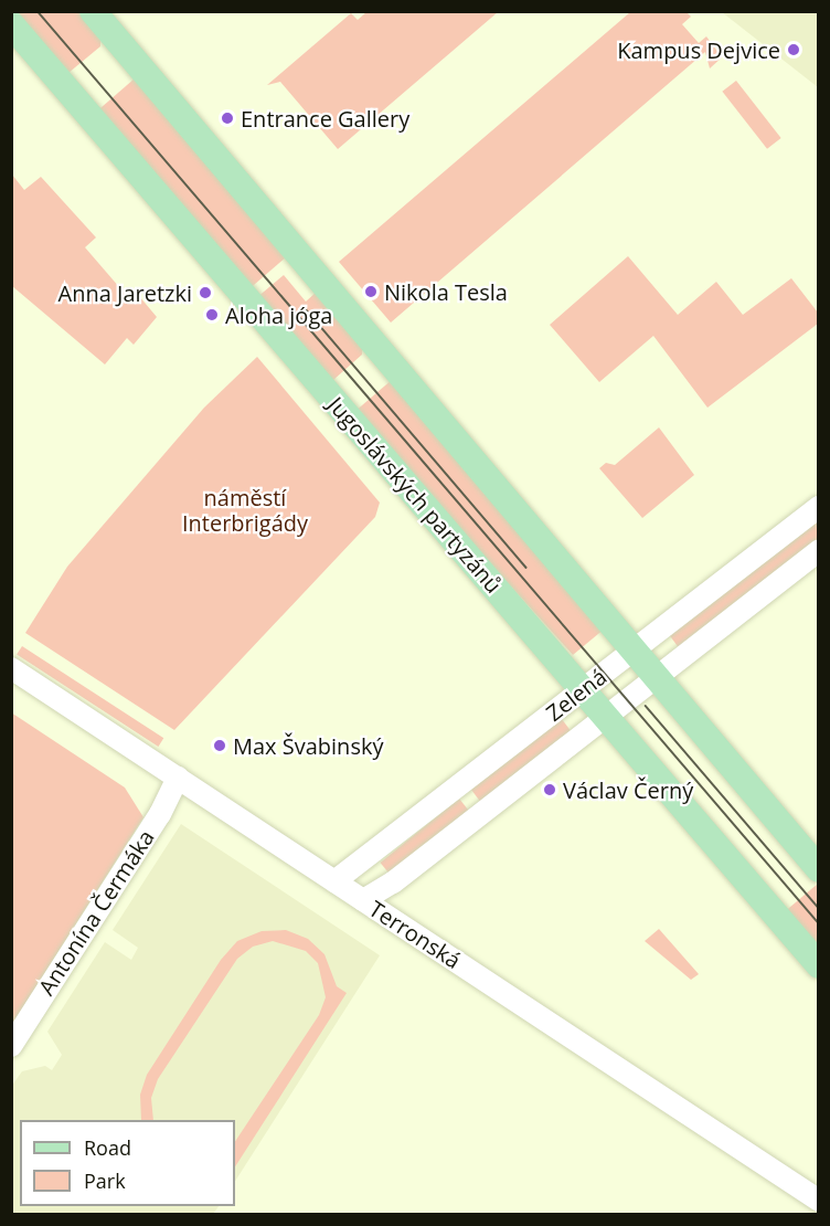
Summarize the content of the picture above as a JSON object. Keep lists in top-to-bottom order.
{
  "streets": {
    "main road": ["Jugoslávských partyzánů"],
    "street": ["Zelená", "Antonína Čermáka", "Terronská"]
  },
  "crossings": [
    ["Jugoslávských partyzánů", "Zelená"],
    ["Zelená", "Terronská"],
    ["Antonína Čermáka", "Terronská"]
  ],
  "parks": ["náměstí Interbrigády"],
  "places": [
    "Kampus Dejvice",
    "Entrance Gallery",
    "Nikola Tesla",
    "Anna Jaretzki",
    "Aloha jóga",
    "Max Švabinský",
    "Václav Černý"
  ],
  "legend": ["Road", "Park"]
}
